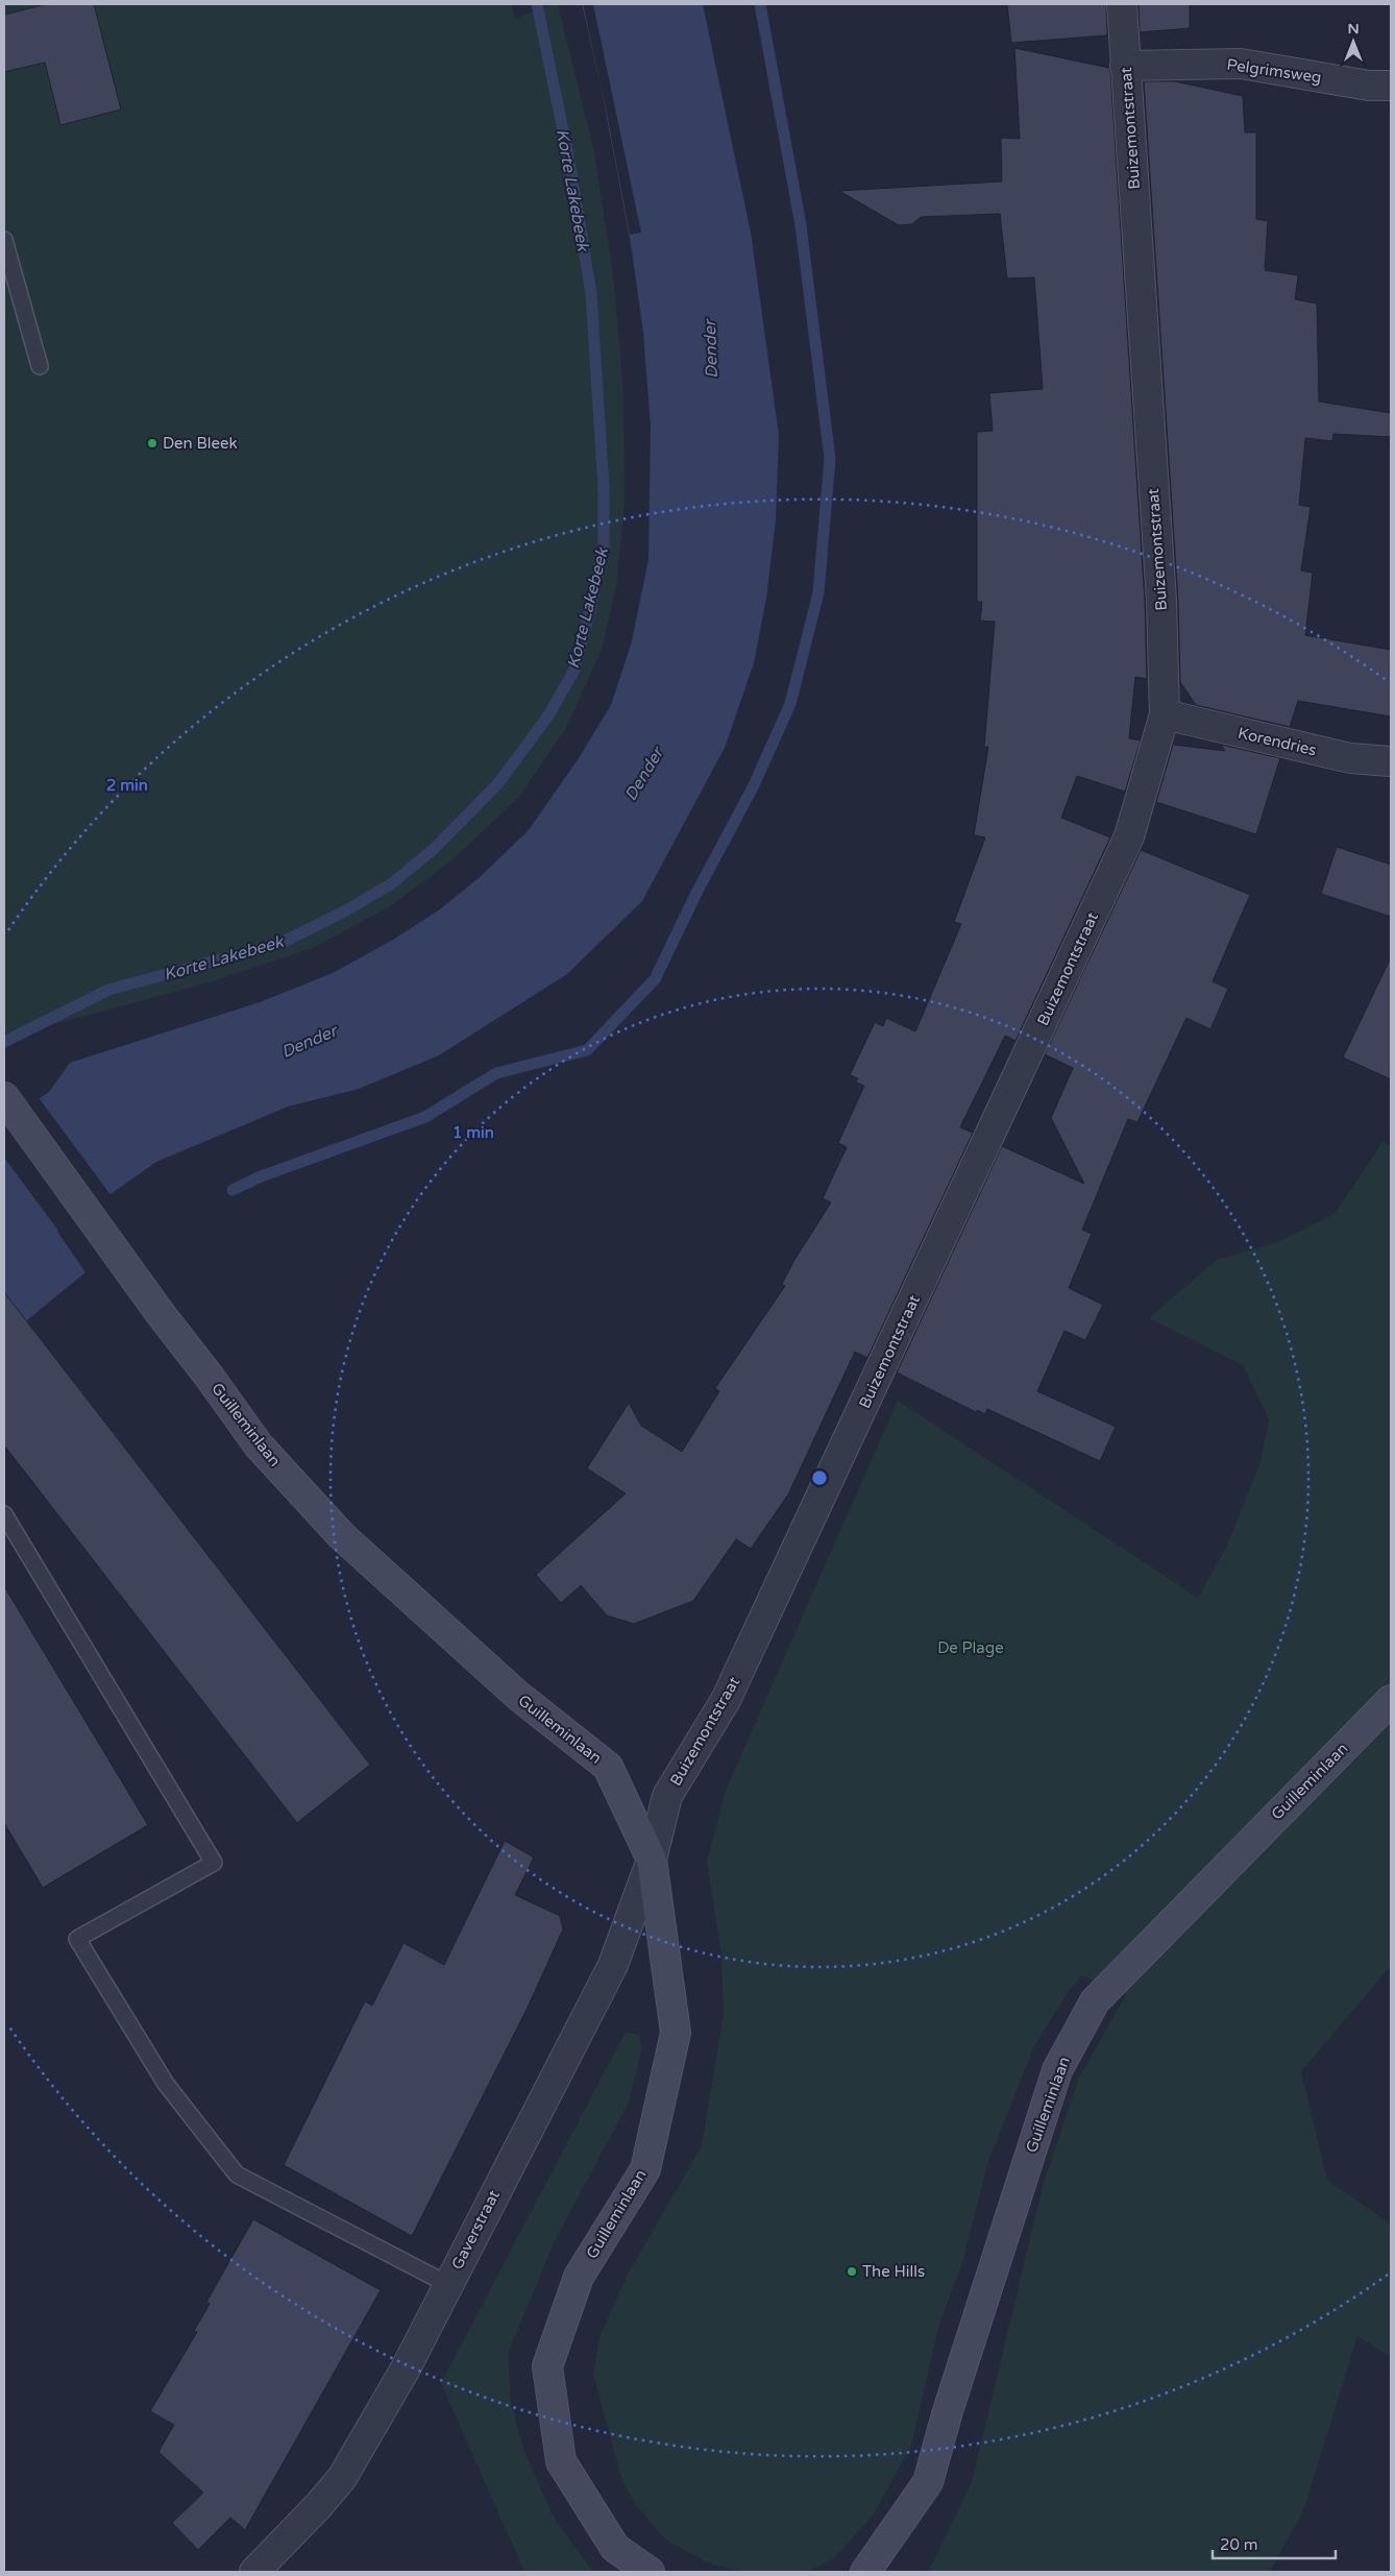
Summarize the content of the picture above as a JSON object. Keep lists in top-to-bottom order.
{
  "streets": {
    "main road": ["Guilleminlaan"],
    "street": [
      "Pelgrimsweg",
      "Buizemontstraat",
      "Korendries",
      "Gaverstraat"
    ]
  },
  "crossings": [
    ["Pelgrimsweg", "Buizemontstraat"],
    ["Buizemontstraat", "Korendries"],
    ["Buizemontstraat", "Guilleminlaan"],
    ["Buizemontstraat", "Gaverstraat"],
    ["Guilleminlaan", "Gaverstraat"]
  ],
  "water": ["Korte Lakebeek", "Dender"],
  "parks": ["De Plage"],
  "places": ["Den Bleek", "The Hills"],
  "scale_bar": "20 m",
  "north": "top",
  "rings": ["2 min", "1 min"]
}
